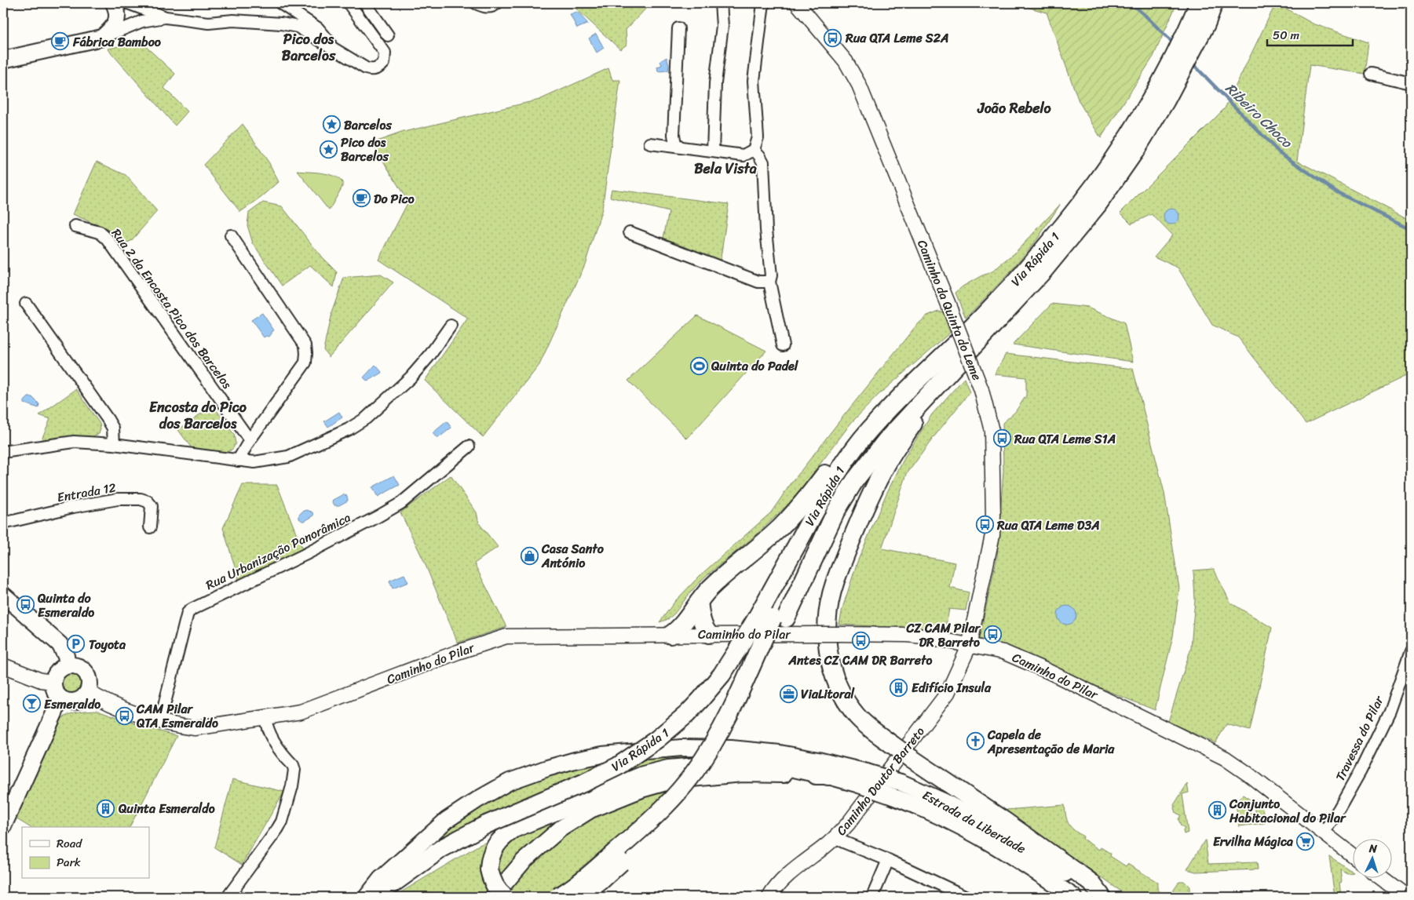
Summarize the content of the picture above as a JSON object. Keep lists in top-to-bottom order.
{
  "streets": {
    "highway": ["Via Rápida 1"],
    "main road": ["Estrada da Liberdade"],
    "street": [
      "Rua 2 da Encosta Pico dos Barcelos",
      "Caminho da Quinta do Leme",
      "Entrada 12",
      "Rua Urbanização Panorâmica",
      "Caminho do Pilar",
      "Travessa do Pilar",
      "Caminho Doutor Barreto"
    ]
  },
  "crossings": [
    ["Caminho da Quinta do Leme", "Caminho do Pilar"],
    ["Caminho da Quinta do Leme", "Caminho Doutor Barreto"],
    ["Rua Urbanização Panorâmica", "Caminho do Pilar"],
    ["Caminho do Pilar", "Travessa do Pilar"],
    ["Caminho do Pilar", "Caminho Doutor Barreto"]
  ],
  "districts": [
    "Pico dos Barcelos",
    "João Rebelo",
    "Bela Vista",
    "Encosta do Pico dos Barcelos"
  ],
  "water": ["Ribeiro Choco"],
  "places": {
    "bus stop": [
      "Rua QTA Leme S2A",
      "Rua QTA Leme S1A",
      "Rua QTA Leme D3A",
      "Quinta do Esmeraldo",
      "CZ CAM Pilar DR Barreto",
      "Antes CZ CAM DR Barreto",
      "CAM Pilar QTA Esmeraldo"
    ],
    "cafe": ["Fábrica Bamboo", "Do Pico"],
    "place": ["Barcelos", "Pico dos Barcelos"],
    "sports": ["Quinta do Padel"],
    "shop": ["Casa Santo António"],
    "parking": ["Toyota"],
    "building": ["Edifício Insula", "Quinta Esmeraldo", "Conjunto Habitacional do Pilar"],
    "office": ["ViaLitoral"],
    "bar": ["Esmeraldo"],
    "church": ["Capela de Apresentação de Maria"],
    "supermarket": ["Ervilha Mágica"]
  },
  "legend": ["Road", "Park"],
  "scale_bar": "50 m",
  "north": "top"
}
